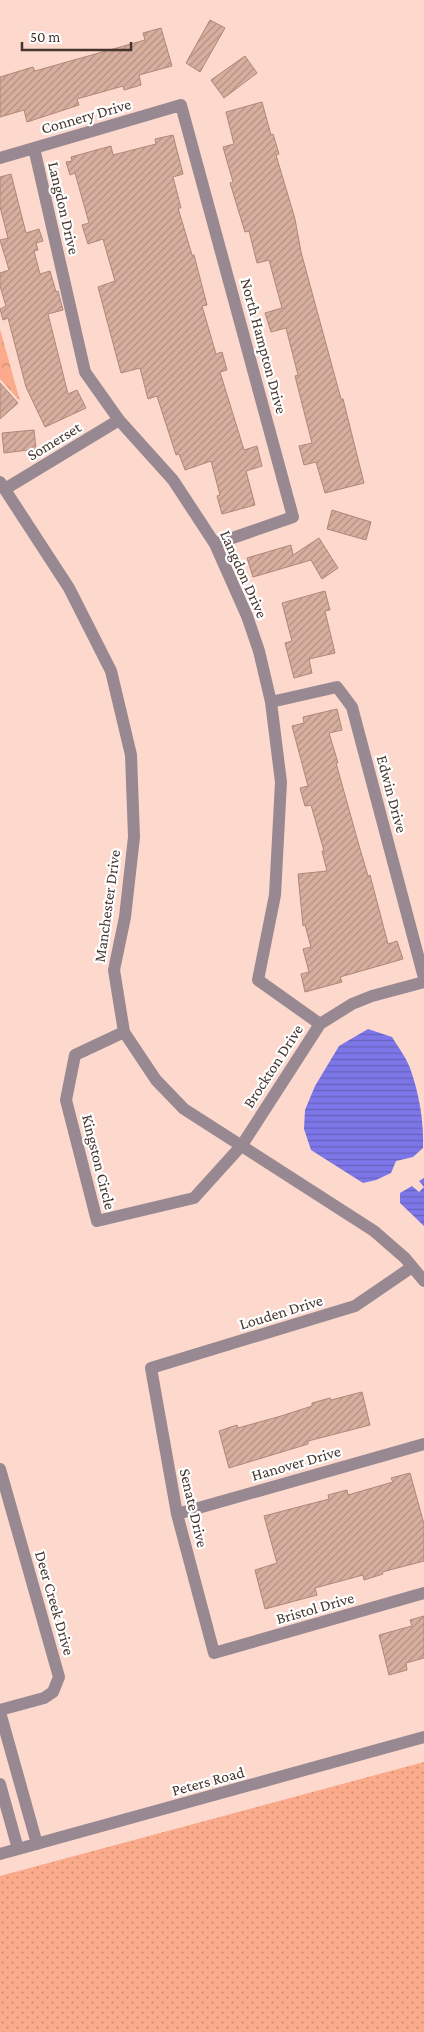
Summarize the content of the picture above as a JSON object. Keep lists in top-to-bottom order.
{
  "streets": {
    "street": [
      "Connery Drive",
      "Langdon Drive",
      "North Hampton Drive",
      "Somerset",
      "Edwin Drive",
      "Manchester Drive",
      "Brockton Drive",
      "Kingston Circle",
      "Louden Drive",
      "Hanover Drive",
      "Senate Drive",
      "Deer Creek Drive",
      "Bristol Drive",
      "Peters Road"
    ]
  },
  "crossings": [
    ["Connery Drive", "Langdon Drive"],
    ["Connery Drive", "North Hampton Drive"],
    ["Langdon Drive", "North Hampton Drive"],
    ["Langdon Drive", "Somerset"],
    ["Langdon Drive", "Edwin Drive"],
    ["Langdon Drive", "Brockton Drive"],
    ["Somerset", "Manchester Drive"],
    ["Manchester Drive", "Brockton Drive"],
    ["Manchester Drive", "Kingston Circle"],
    ["Manchester Drive", "Louden Drive"],
    ["Brockton Drive", "Kingston Circle"],
    ["Louden Drive", "Senate Drive"],
    ["Hanover Drive", "Senate Drive"],
    ["Senate Drive", "Bristol Drive"],
    ["Deer Creek Drive", "Peters Road"]
  ],
  "scale_bar": "50 m"
}
